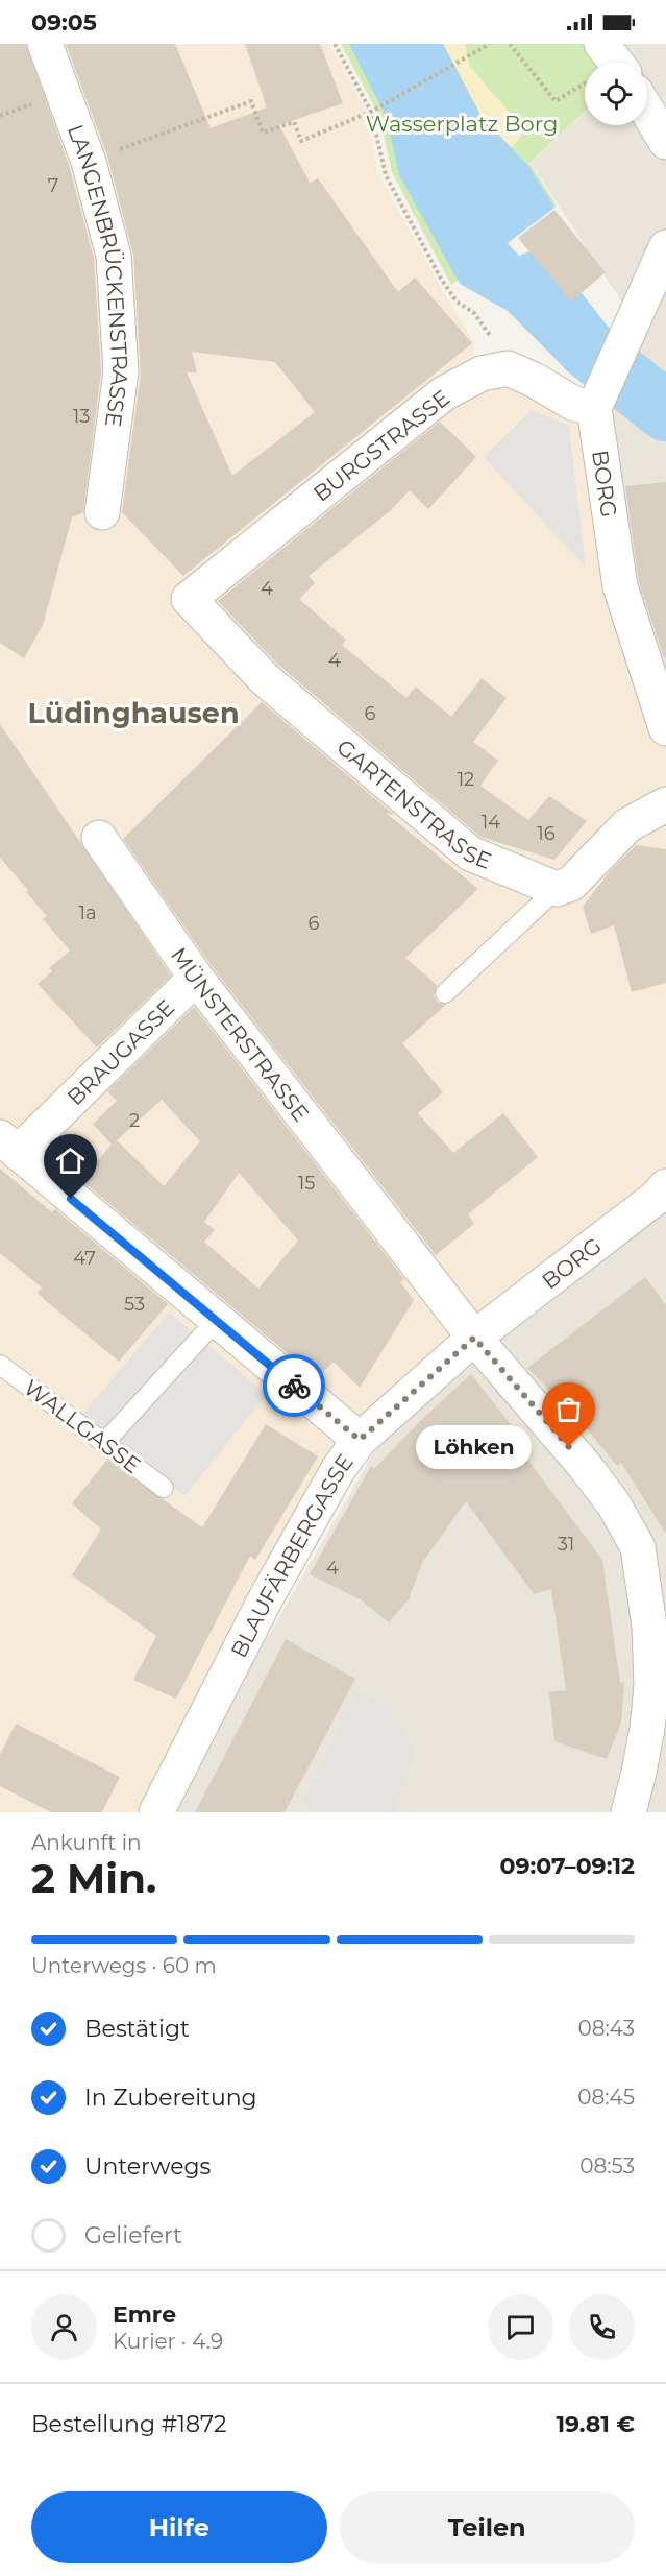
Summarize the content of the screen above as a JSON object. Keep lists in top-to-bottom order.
{
  "streets": {
    "street": [
      "LANGENBRÜCKENSTRASSE",
      "BURGSTRASSE",
      "BORG",
      "GARTENSTRASSE",
      "MÜNSTERSTRASSE",
      "BRAUGASSE",
      "BLAUFÄRBERGASSE"
    ],
    "lane": ["WALLGASSE"]
  },
  "crossings": [
    ["BURGSTRASSE", "BORG"],
    ["BURGSTRASSE", "GARTENSTRASSE"],
    ["BORG", "MÜNSTERSTRASSE"],
    ["BORG", "BLAUFÄRBERGASSE"],
    ["MÜNSTERSTRASSE", "BRAUGASSE"],
    ["MÜNSTERSTRASSE", "BLAUFÄRBERGASSE"]
  ],
  "districts": ["Lüdinghausen"],
  "parks": ["Wasserplatz Borg"],
  "places": ["Löhken"],
  "house_numbers": [
    "7",
    "13",
    "4",
    "4",
    "6",
    "12",
    "14",
    "16",
    "1a",
    "6",
    "2",
    "15",
    "47",
    "53",
    "31",
    "4"
  ],
  "page": {
    "status": "09:05",
    "bubble": "Löhken",
    "heading": ["2 Min.", "Ankunft in", "09:07–09:12"],
    "panel": [
      "Emre",
      "Kurier · 4.9",
      "Bestellung #1872",
      "19.81 €"
    ],
    "bar": "Unterwegs · 60 m",
    "list": [
      ["Bestätigt", "08:43"],
      ["In Zubereitung", "08:45"],
      ["Unterwegs", "08:53"],
      "Geliefert"
    ],
    "buttons": ["Hilfe", "Teilen"]
  }
}
